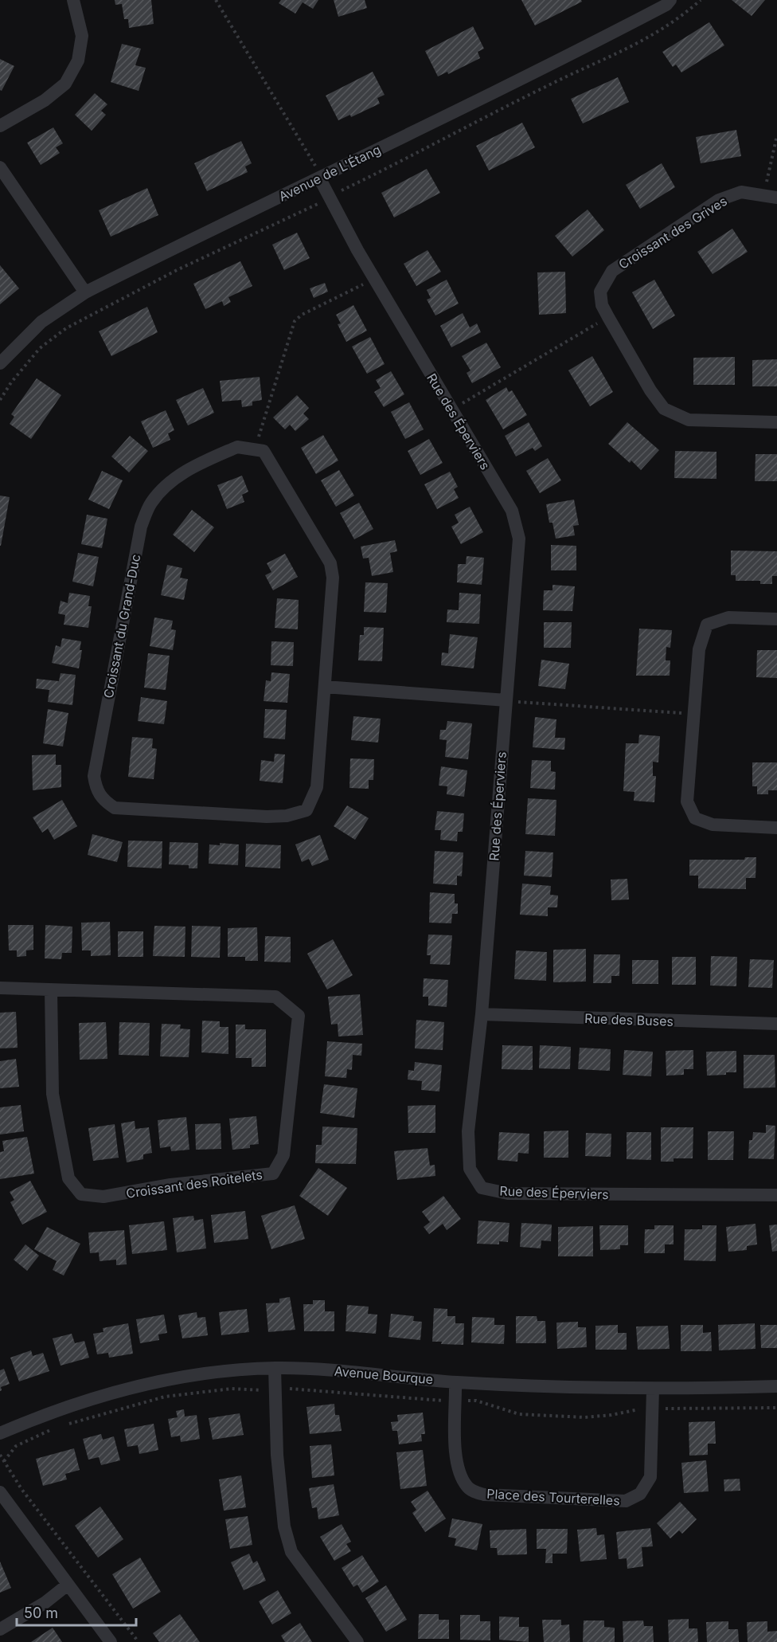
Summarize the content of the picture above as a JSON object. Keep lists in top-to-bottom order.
{
  "streets": {
    "street": [
      "Avenue de L'Étang",
      "Croissant des Grives",
      "Rue des Éperviers",
      "Croissant du Grand-Duc",
      "Rue des Buses",
      "Croissant des Roitelets",
      "Avenue Bourque",
      "Place des Tourterelles"
    ]
  },
  "crossings": [
    ["Avenue de L'Étang", "Rue des Éperviers"],
    ["Rue des Éperviers", "Rue des Buses"],
    ["Avenue Bourque", "Place des Tourterelles"]
  ],
  "scale_bar": "50 m"
}
